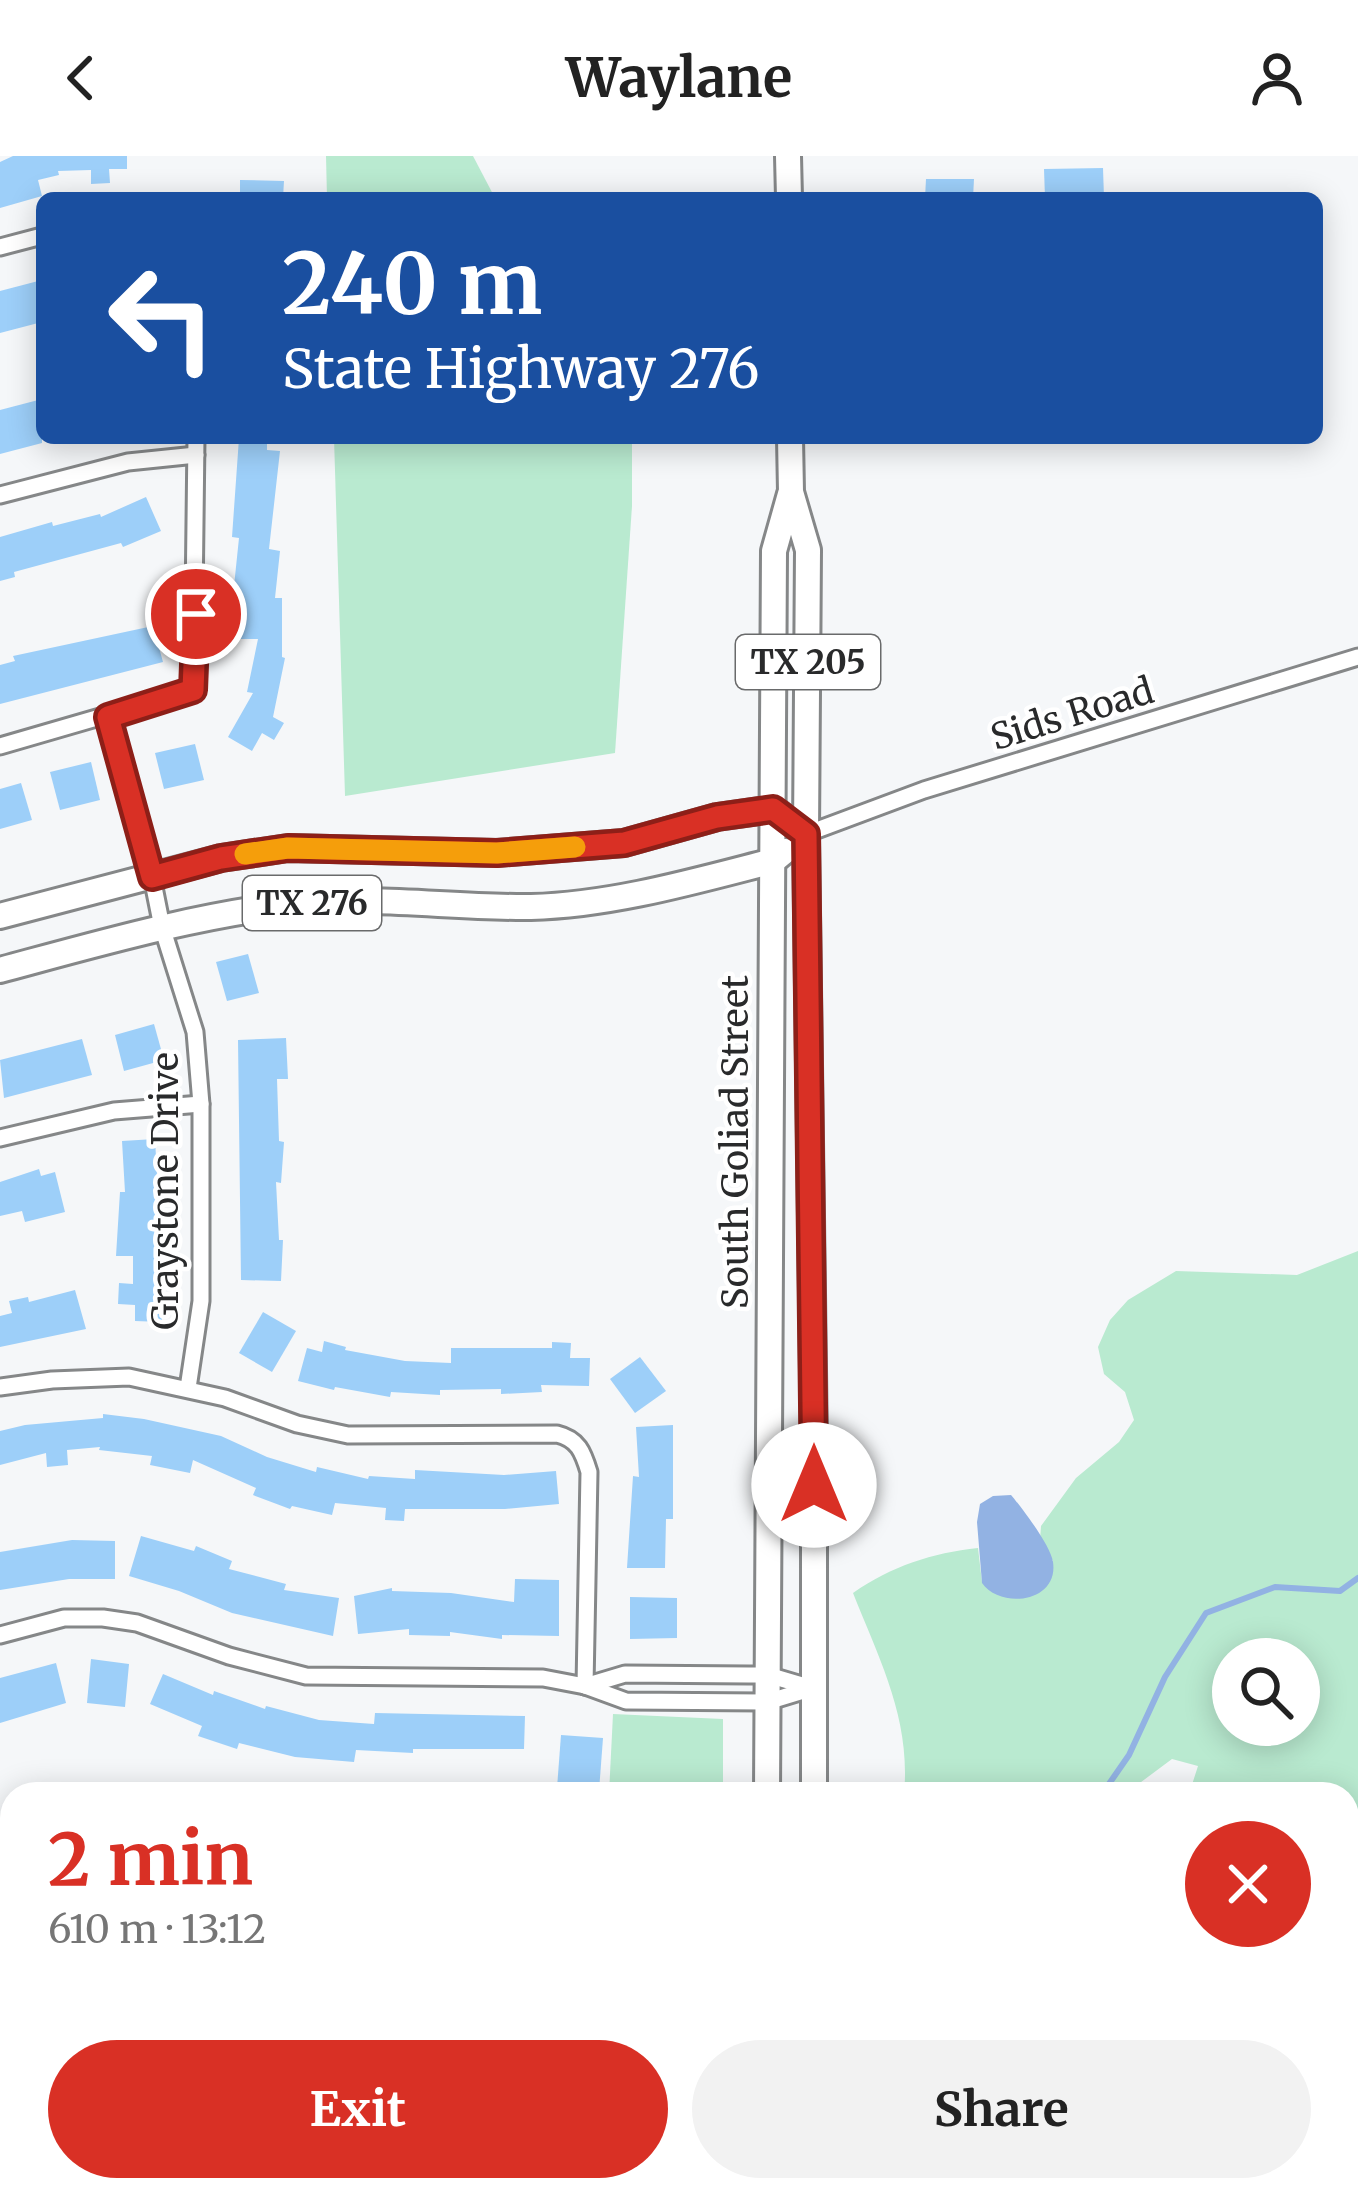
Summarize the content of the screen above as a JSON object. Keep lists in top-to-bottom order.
{
  "streets": {
    "main road": ["TX 205", "TX 276", "South Goliad Street"],
    "street": ["Sids Road", "Graystone Drive"]
  },
  "crossings": [
    ["Sids Road", "TX 276"],
    ["Sids Road", "South Goliad Street"],
    ["TX 276", "South Goliad Street"],
    ["TX 276", "Graystone Drive"]
  ],
  "page": {
    "header": "Waylane",
    "turn": ["240 m", "State Highway 276"],
    "heading": ["2 min", "610 m · 13:12"],
    "buttons": ["Exit", "Share"]
  }
}
